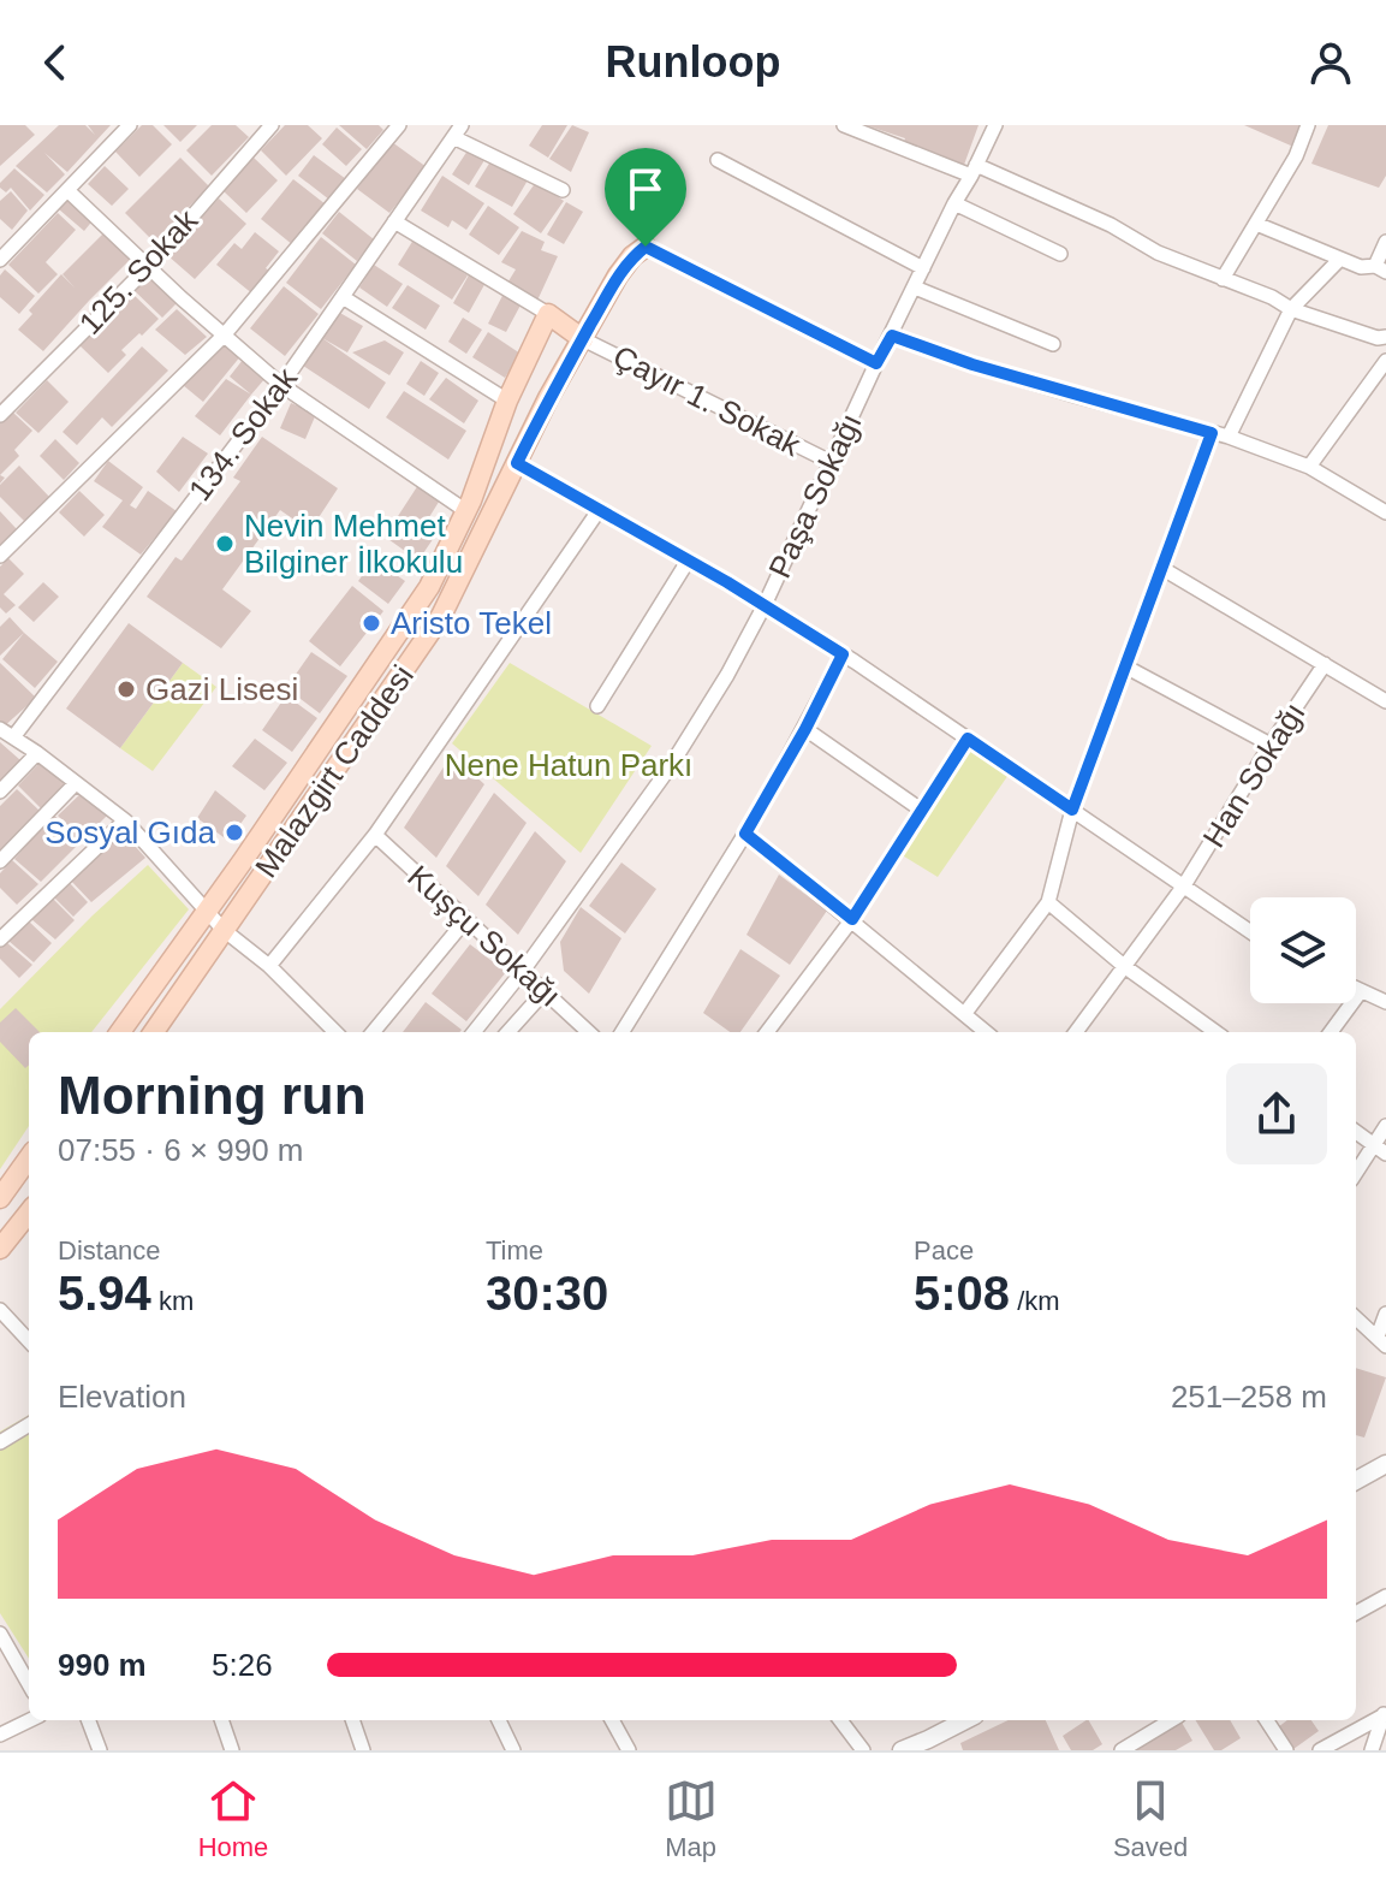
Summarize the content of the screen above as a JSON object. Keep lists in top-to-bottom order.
{
  "streets": {
    "main road": ["Malazgirt Caddesi"],
    "street": [
      "125. Sokak",
      "Çayır 1. Sokak",
      "134. Sokak",
      "Paşa Sokağı",
      "Han Sokağı",
      "Kuşçu Sokağı"
    ]
  },
  "crossings": [
    ["Çayır 1. Sokak", "Paşa Sokağı"],
    ["Çayır 1. Sokak", "Malazgirt Caddesi"],
    ["Paşa Sokağı", "Kuşçu Sokağı"]
  ],
  "parks": ["Nene Hatun Parkı"],
  "places": [
    "Nevin Mehmet Bilginer İlkokulu",
    "Aristo Tekel",
    "Gazi Lisesi",
    "Sosyal Gıda"
  ],
  "page": {
    "header": "Runloop",
    "heading": ["Morning run", "07:55 · 6 × 990 m"],
    "stats": [
      ["Distance", "5.94 km"],
      ["Time", "30:30"],
      ["Pace", "5:08 /km"]
    ],
    "chart": ["Elevation", "251–258 m"],
    "list": [
      {
        "name": "990 m",
        "note": "5:26"
      }
    ],
    "tabs": ["Home", "Map", "Saved"]
  }
}
